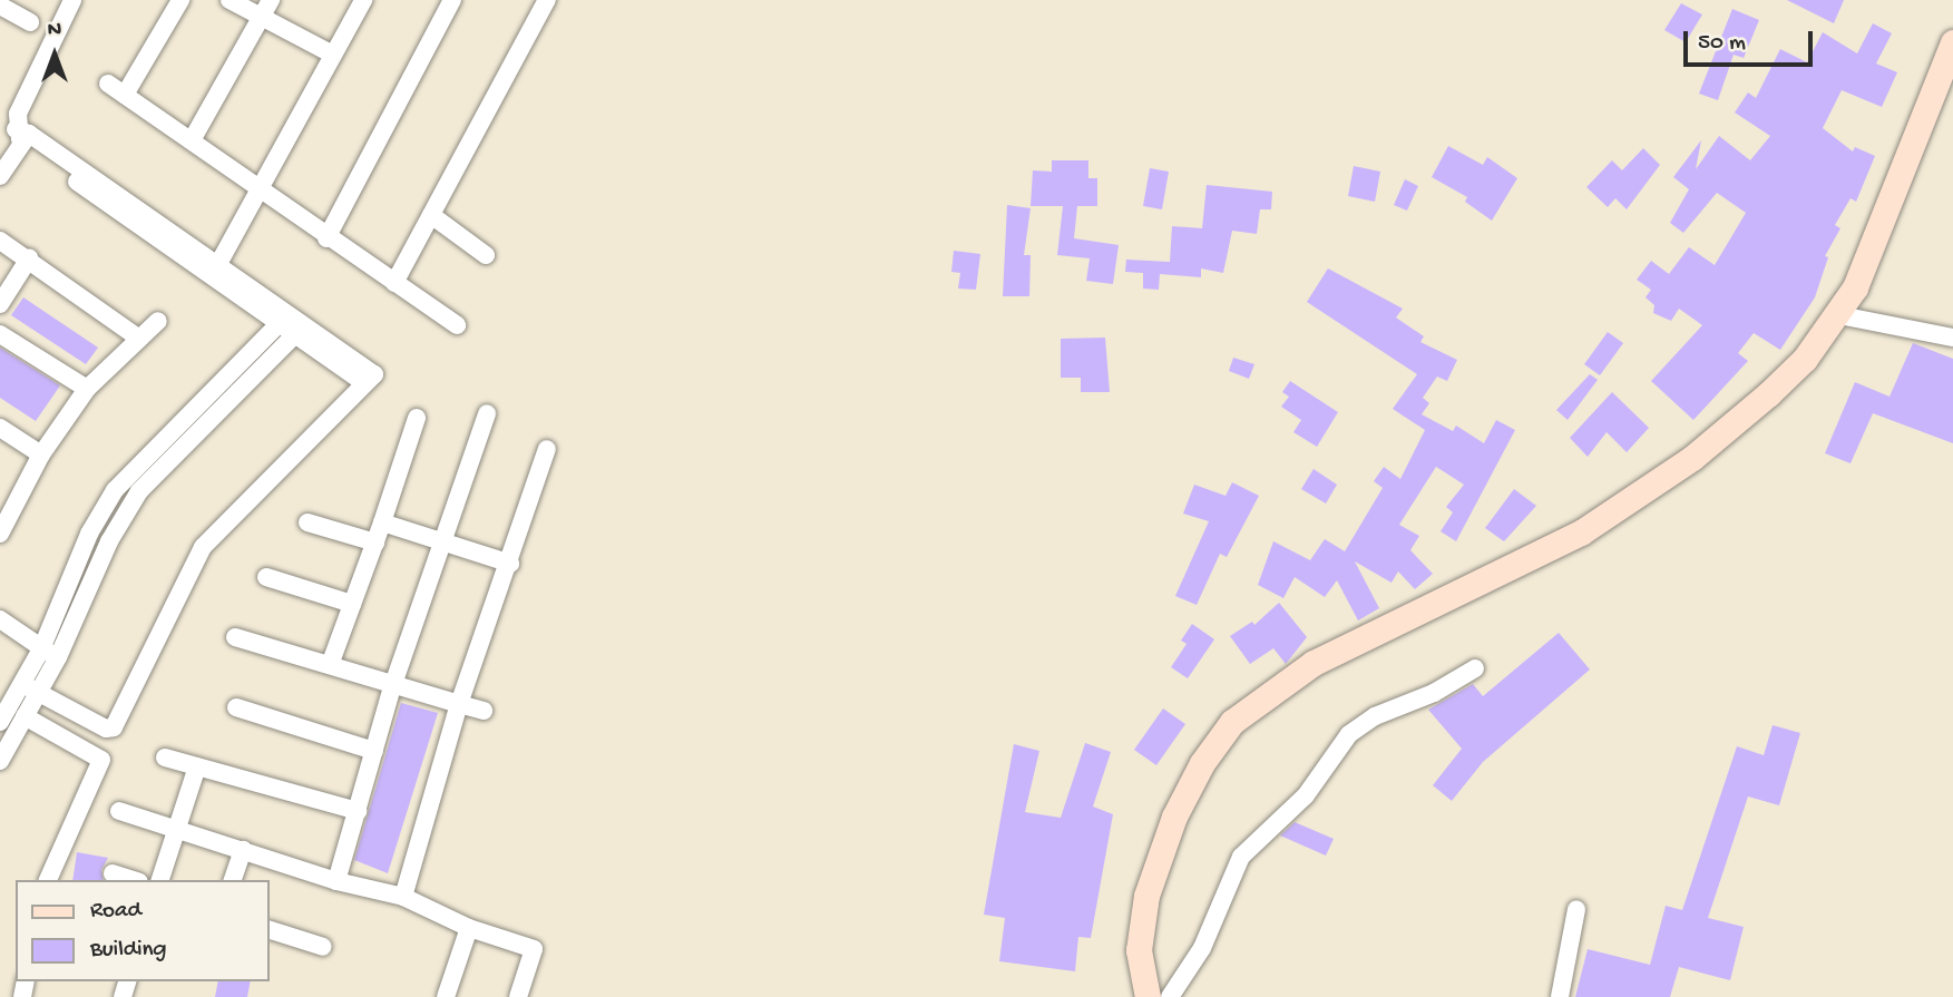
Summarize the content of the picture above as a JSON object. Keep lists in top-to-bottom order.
{
  "legend": ["Road", "Building"],
  "scale_bar": "50 m",
  "north": "top"
}
